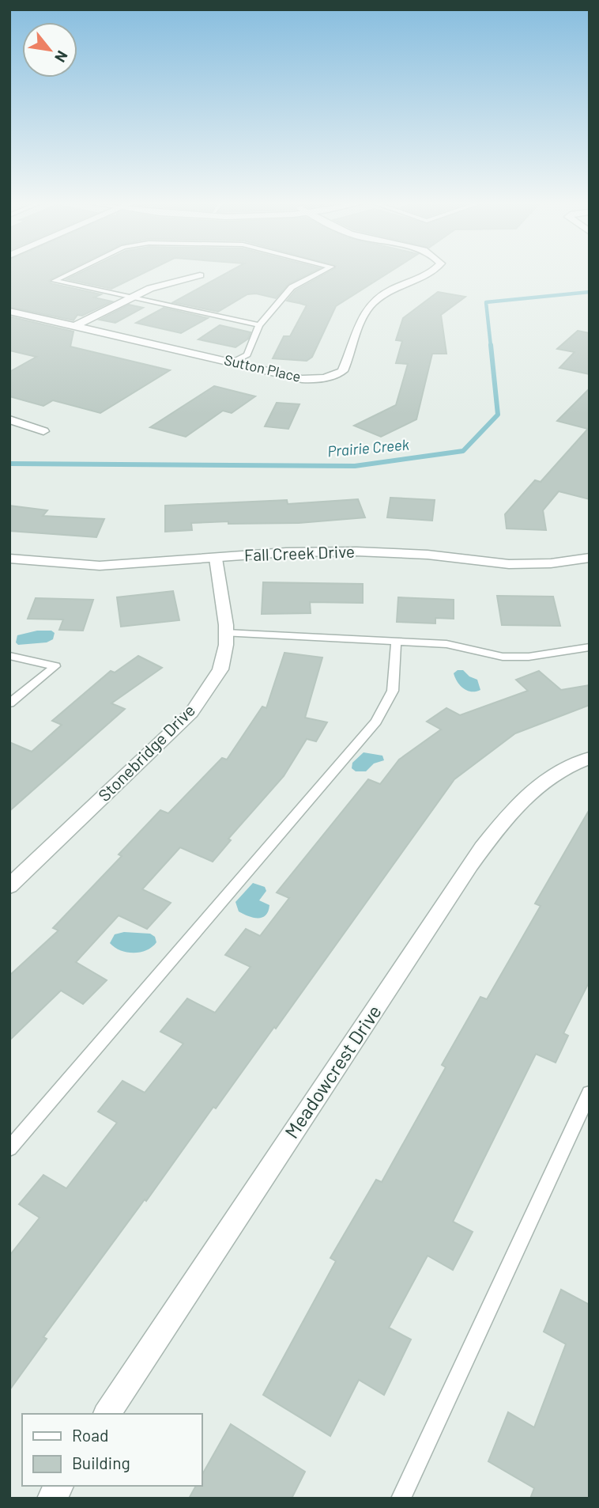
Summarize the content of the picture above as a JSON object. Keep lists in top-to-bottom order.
{
  "streets": {
    "street": [
      "Sutton Place",
      "Fall Creek Drive",
      "Stonebridge Drive",
      "Meadowcrest Drive"
    ]
  },
  "crossings": [
    ["Fall Creek Drive", "Stonebridge Drive"]
  ],
  "water": ["Prairie Creek"],
  "legend": ["Road", "Building"],
  "north": "bottom right"
}
